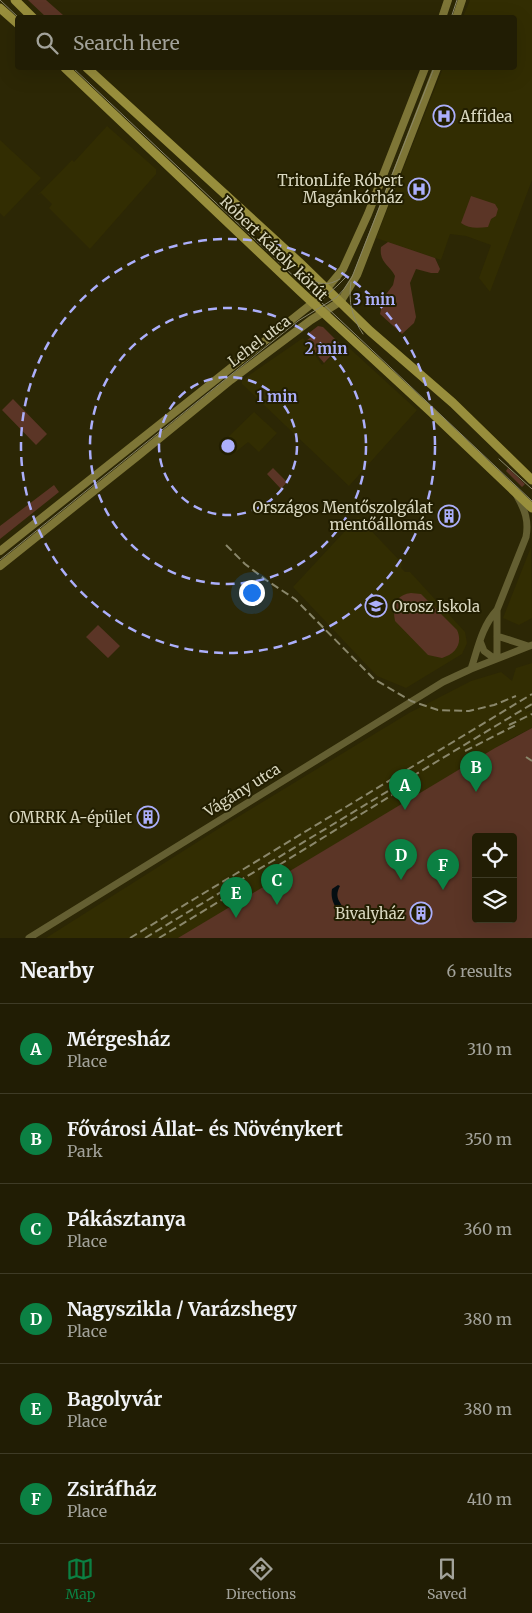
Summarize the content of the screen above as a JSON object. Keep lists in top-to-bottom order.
{
  "streets": {
    "main road": ["Róbert Károly körút", "Lehel utca"],
    "street": ["Vágány utca"]
  },
  "crossings": [
    ["Róbert Károly körút", "Lehel utca"]
  ],
  "places": {
    "hospital": ["Affidea", "TritonLife Róbert Magánkórház"],
    "building": ["Országos Mentőszolgálat mentőállomás", "OMRRK A-épület", "Bivalyház"],
    "school or university": ["Orosz Iskola"]
  },
  "page": {
    "search": "Search here",
    "pins": [
      "B",
      "A",
      "D",
      "F",
      "C",
      "E"
    ],
    "heading": ["Nearby", "6 results"],
    "list": [
      {
        "mark": "A",
        "name": "Mérgesház",
        "note": "Place",
        "value": "310 m"
      },
      {
        "mark": "B",
        "name": "Fővárosi Állat- és Növénykert",
        "note": "Park",
        "value": "350 m"
      },
      {
        "mark": "C",
        "name": "Pákásztanya",
        "note": "Place",
        "value": "360 m"
      },
      {
        "mark": "D",
        "name": "Nagyszikla / Varázshegy",
        "note": "Place",
        "value": "380 m"
      },
      {
        "mark": "E",
        "name": "Bagolyvár",
        "note": "Place",
        "value": "380 m"
      },
      {
        "mark": "F",
        "name": "Zsiráfház",
        "note": "Place",
        "value": "410 m"
      }
    ],
    "nav": ["Map", "Directions", "Saved"]
  },
  "rings": ["3 min", "2 min", "1 min"]
}
